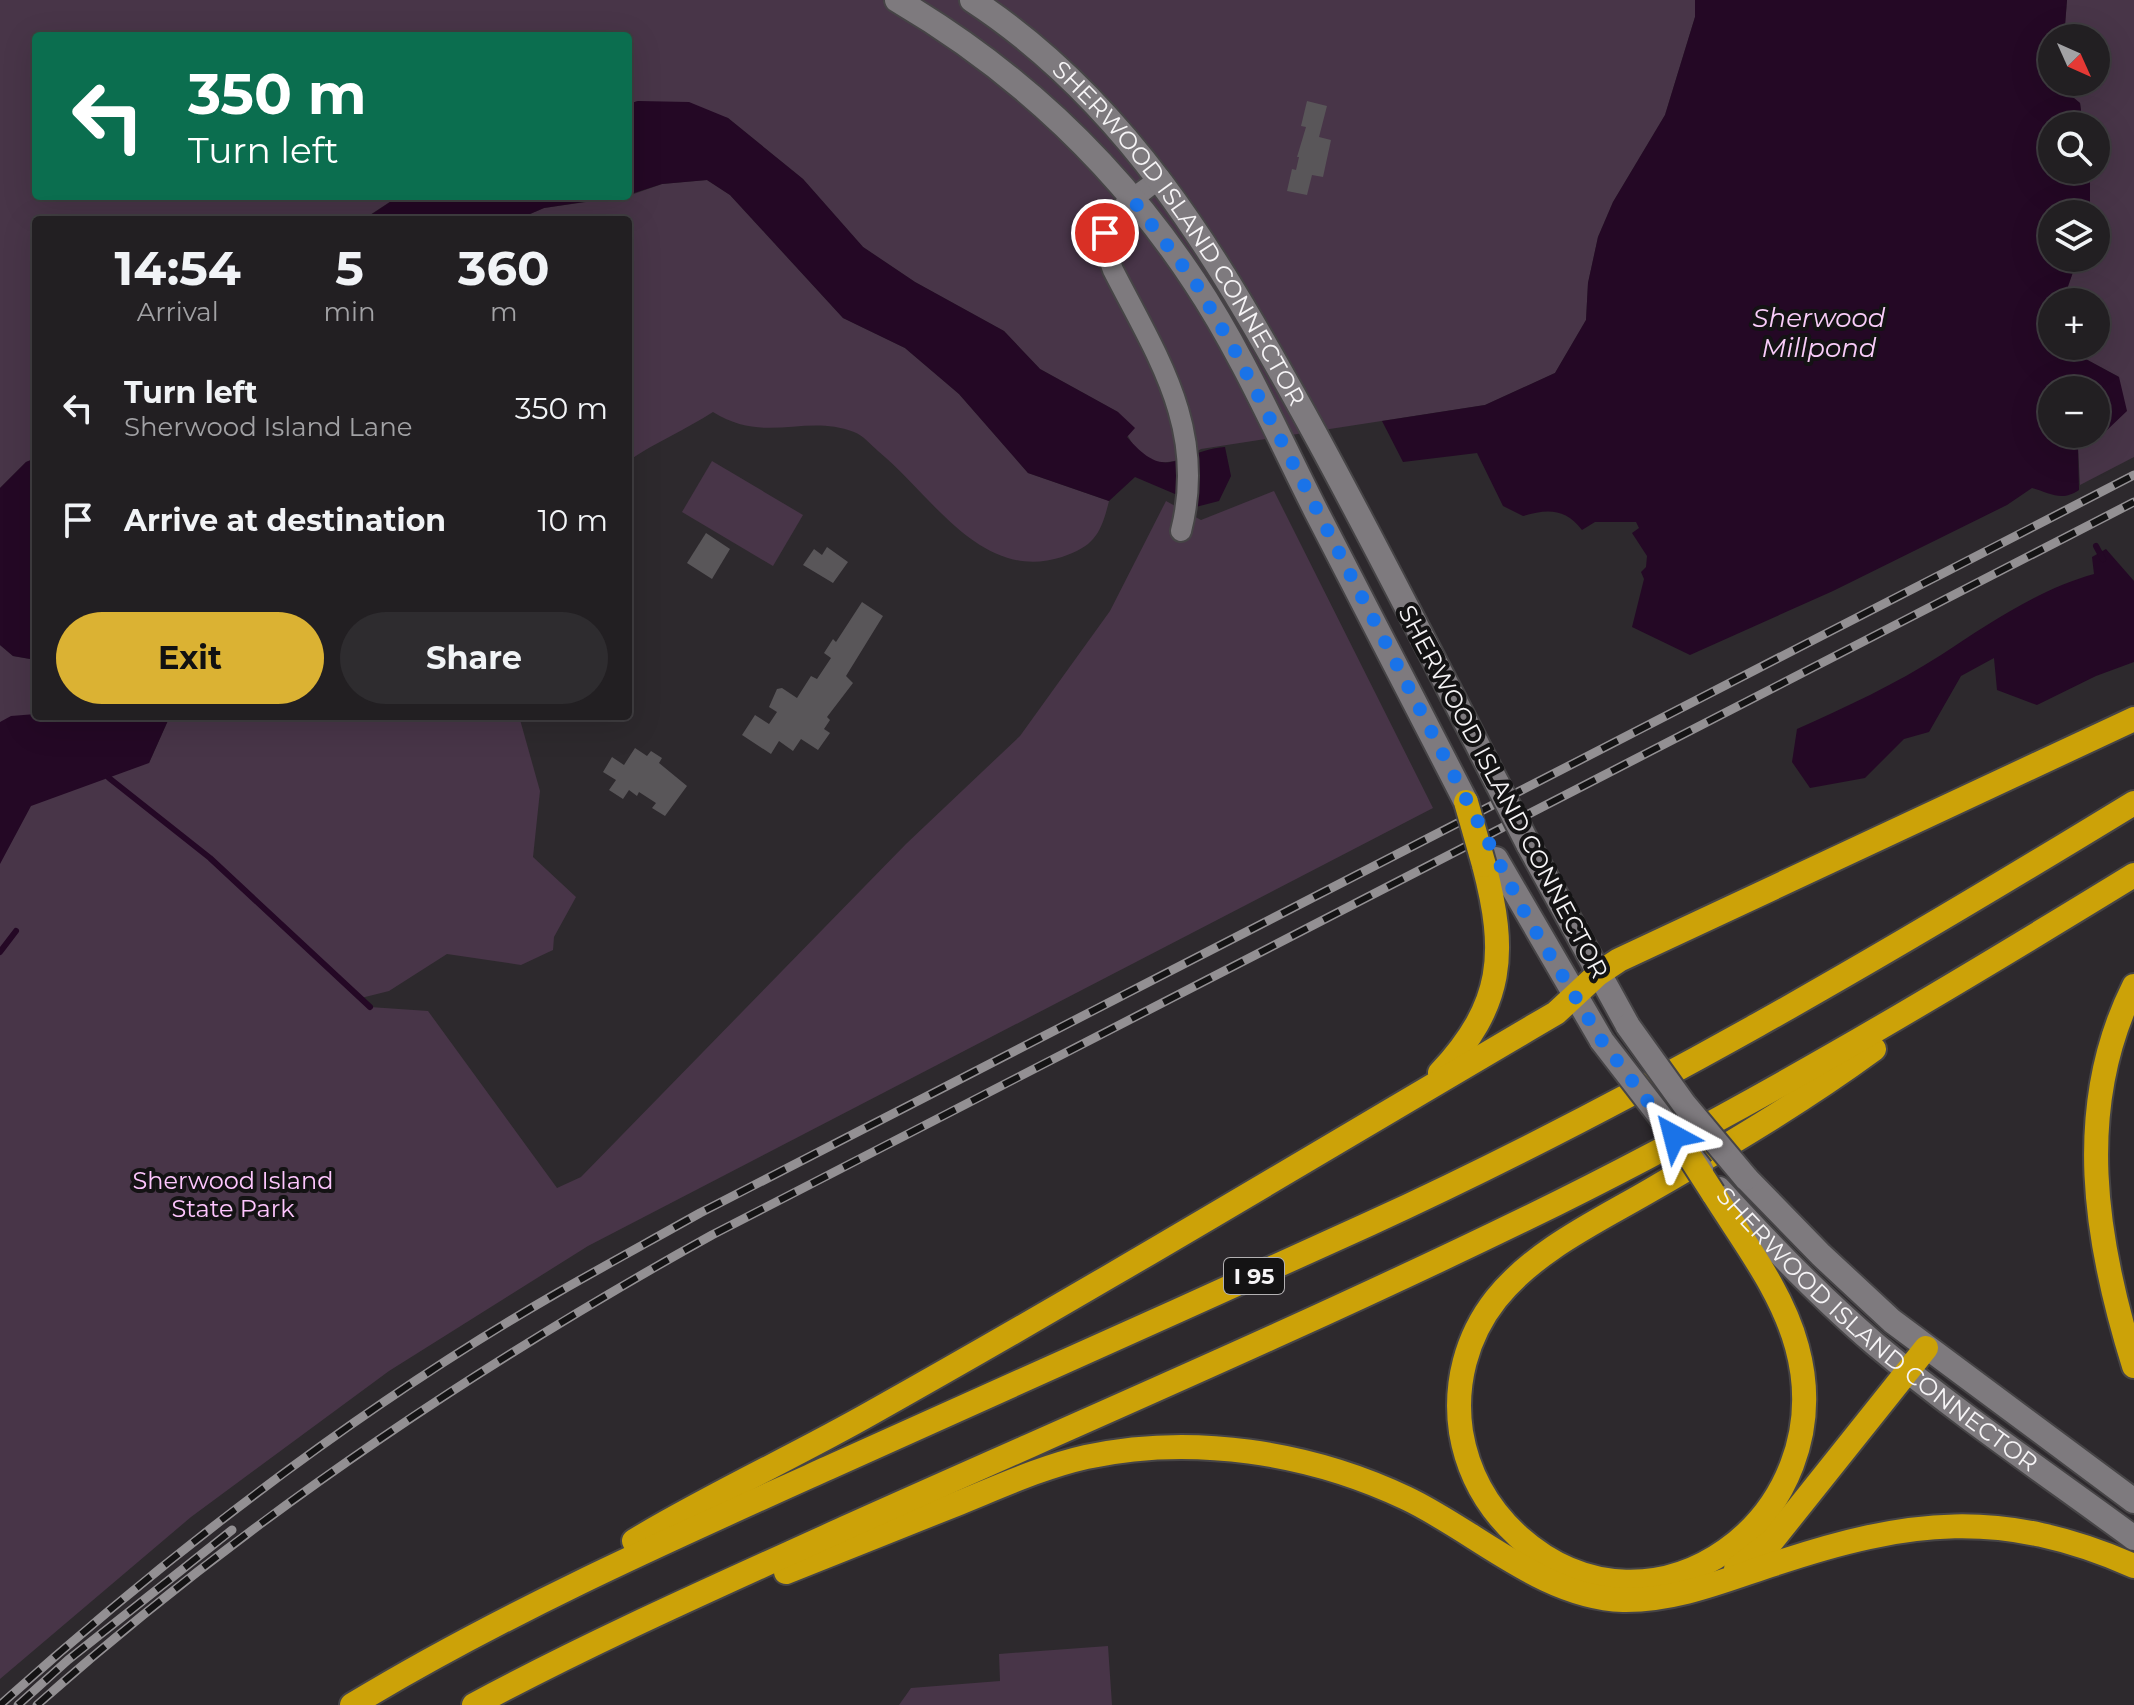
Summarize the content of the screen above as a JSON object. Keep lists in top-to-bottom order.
{
  "streets": {
    "highway": ["I 95"],
    "street": ["SHERWOOD ISLAND CONNECTOR"]
  },
  "water": ["Sherwood Millpond"],
  "parks": ["Sherwood Island State Park"],
  "north": "bottom right",
  "page": {
    "map_buttons": ["+", "−"],
    "turn": ["350 m", "Turn left"],
    "eta": [
      "14:54",
      "Arrival",
      "5",
      "min",
      "360",
      "m"
    ],
    "list": [
      {
        "name": "Turn left",
        "note": "Sherwood Island Lane",
        "value": "350 m"
      },
      {
        "name": "Arrive at destination",
        "value": "10 m"
      }
    ],
    "buttons": ["Exit", "Share"]
  }
}
